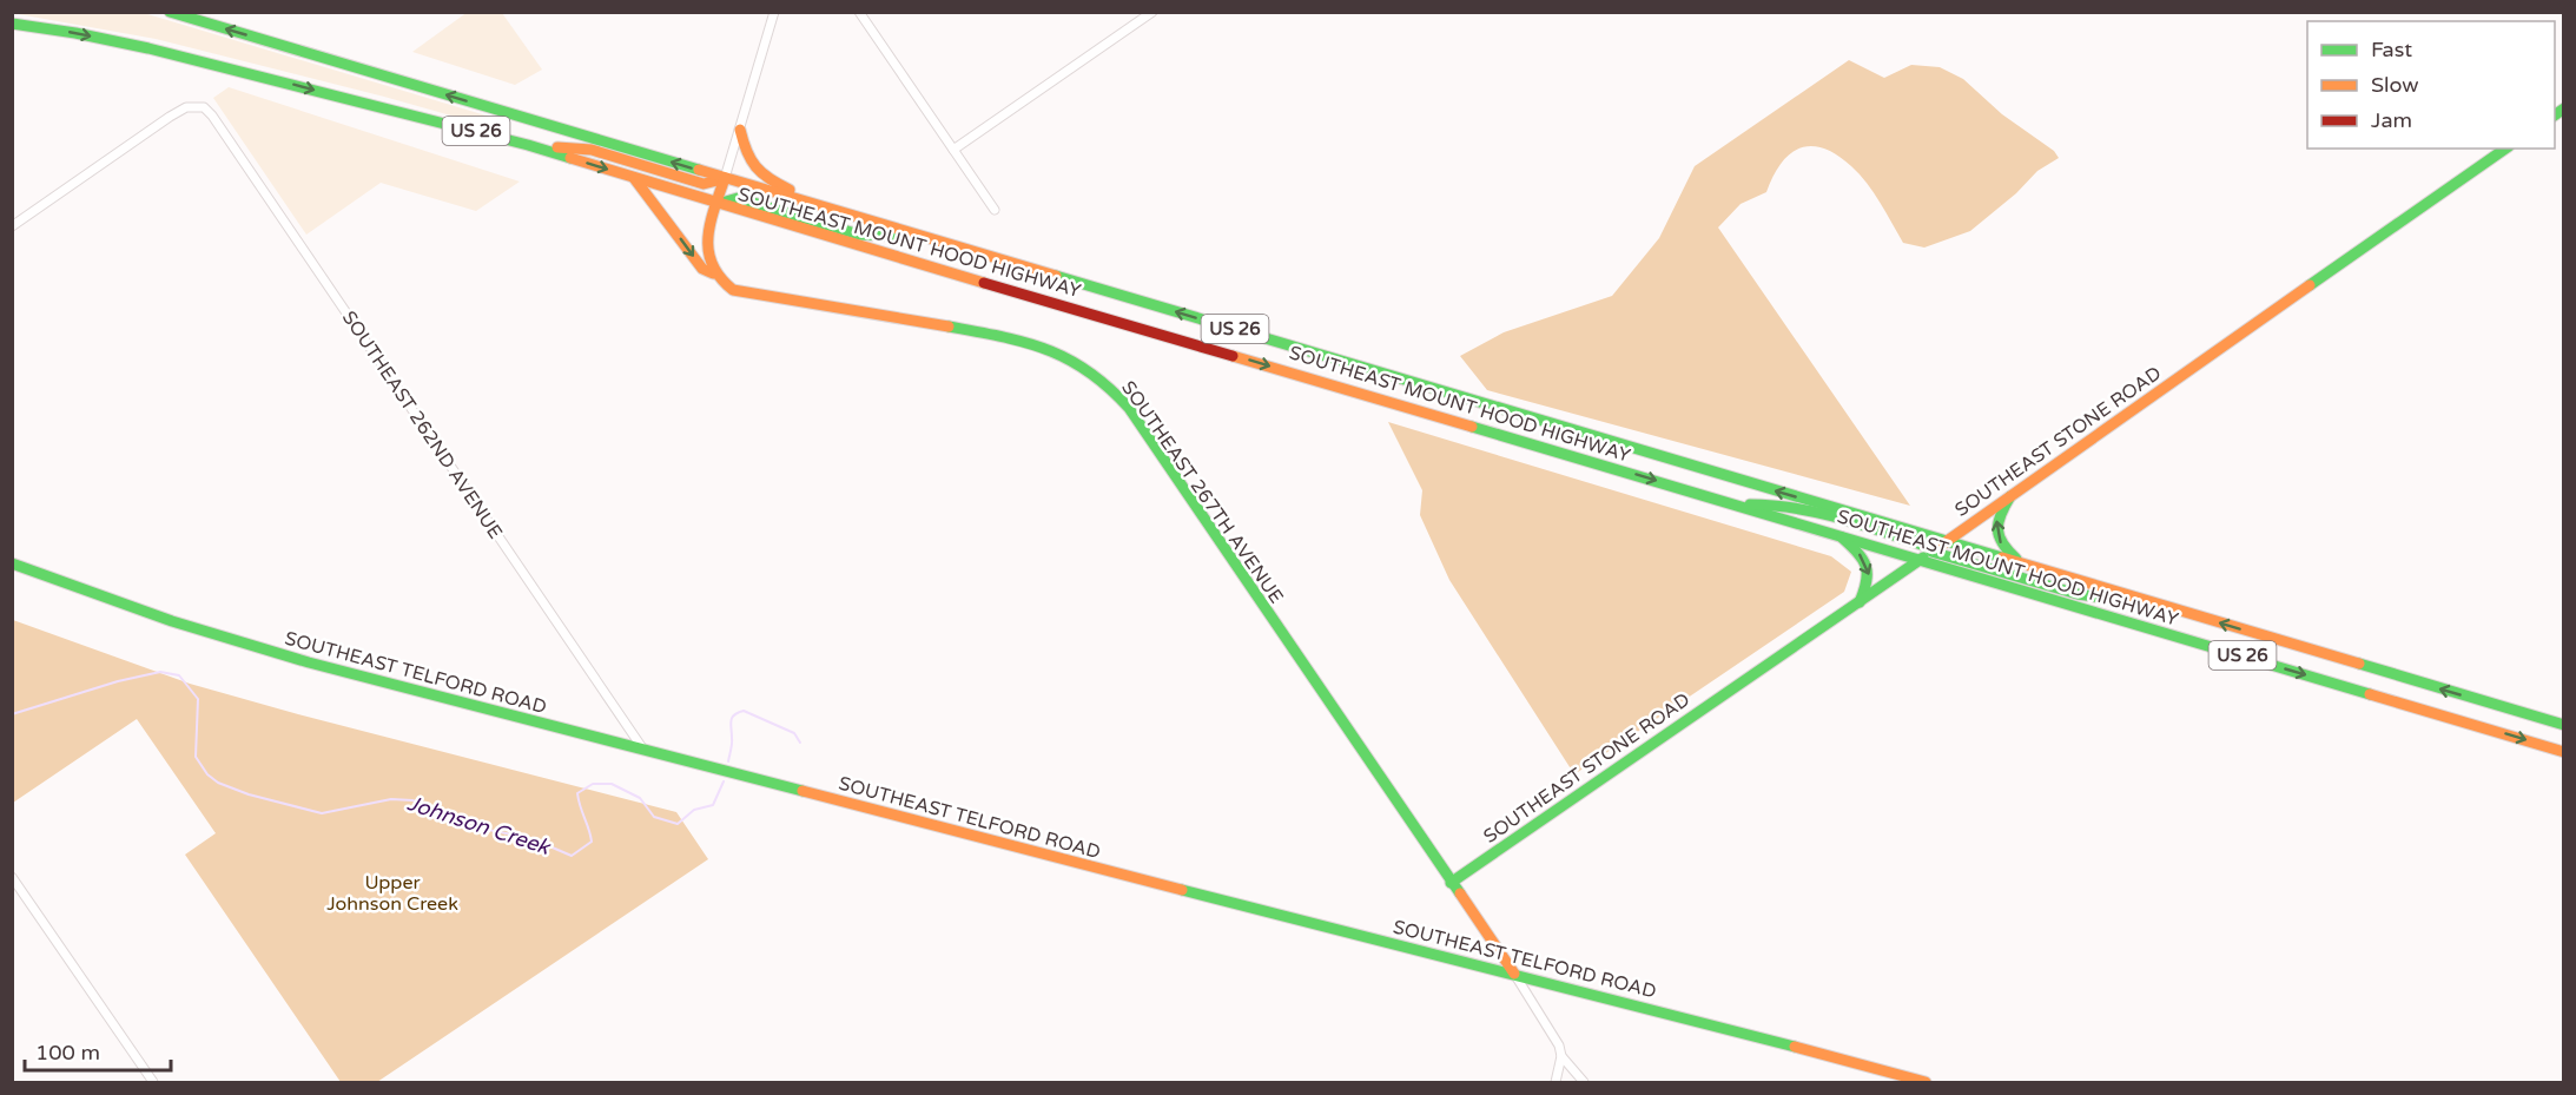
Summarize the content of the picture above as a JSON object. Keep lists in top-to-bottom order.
{
  "streets": {
    "main road": [
      "US 26",
      "SOUTHEAST MOUNT HOOD HIGHWAY",
      "SOUTHEAST STONE ROAD",
      "SOUTHEAST 267TH AVENUE",
      "SOUTHEAST TELFORD ROAD"
    ],
    "street": ["SOUTHEAST 262ND AVENUE"]
  },
  "crossings": [
    ["SOUTHEAST MOUNT HOOD HIGHWAY", "SOUTHEAST STONE ROAD"],
    ["SOUTHEAST MOUNT HOOD HIGHWAY", "SOUTHEAST 267TH AVENUE"],
    ["SOUTHEAST 262ND AVENUE", "SOUTHEAST TELFORD ROAD"],
    ["SOUTHEAST STONE ROAD", "SOUTHEAST 267TH AVENUE"],
    ["SOUTHEAST 267TH AVENUE", "SOUTHEAST TELFORD ROAD"]
  ],
  "water": ["Johnson Creek"],
  "parks": ["Upper Johnson Creek"],
  "legend": ["Fast", "Slow", "Jam"],
  "scale_bar": "100 m"
}
